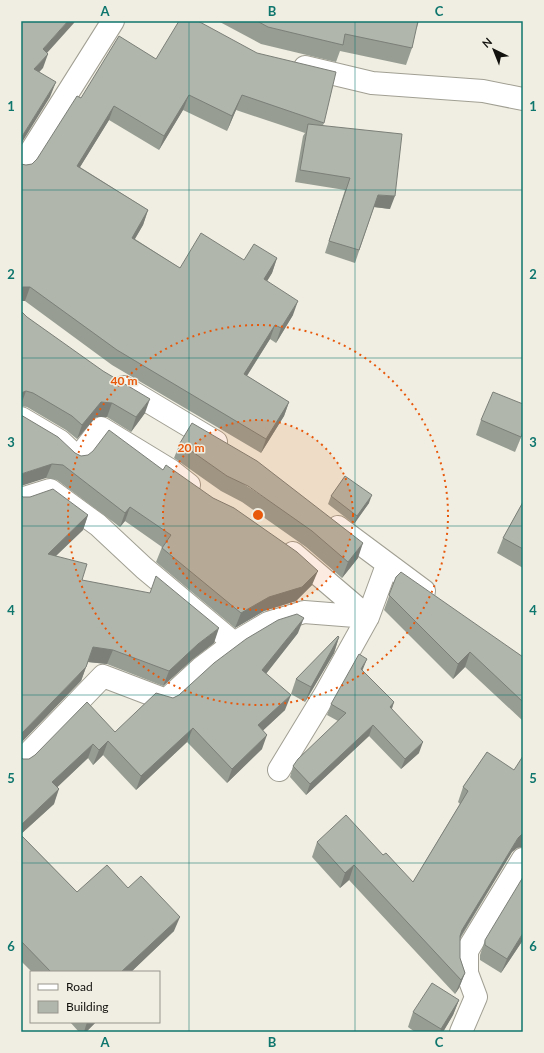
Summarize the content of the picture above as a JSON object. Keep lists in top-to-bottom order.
{
  "legend": ["Road", "Building"],
  "north": "top left",
  "grid": {
    "columns": ["A", "B", "C"],
    "rows": [
      "1",
      "2",
      "3",
      "4",
      "5",
      "6"
    ]
  },
  "rings": ["40 m", "20 m"]
}
